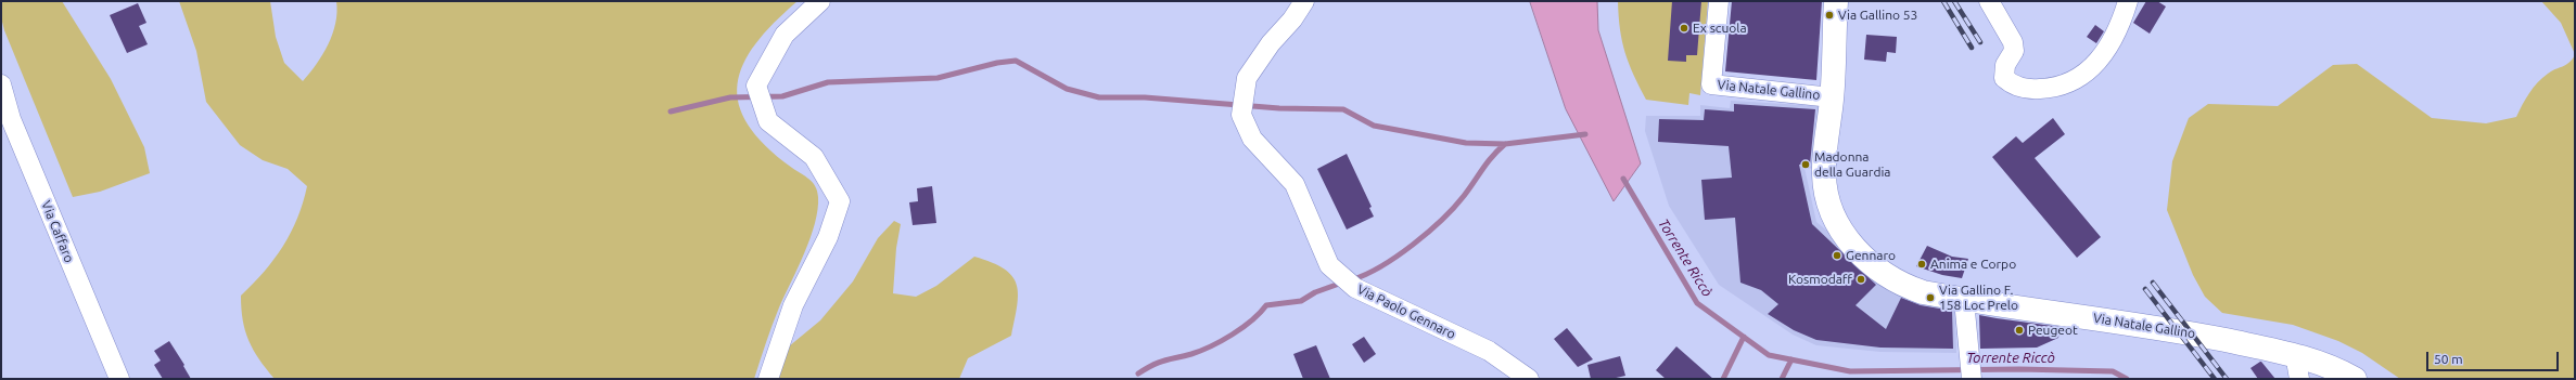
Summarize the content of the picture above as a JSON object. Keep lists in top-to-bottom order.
{
  "streets": {
    "main road": ["Via Natale Gallino"],
    "street": ["Via Caffaro", "Via Paolo Gennaro"]
  },
  "water": ["Torrente Riccò"],
  "places": [
    "Via Gallino 53",
    "Ex scuola",
    "Madonna della Guardia",
    "Gennaro",
    "Anima e Corpo",
    "Kosmodaff",
    "Via Gallino F. 158 Loc Prelo",
    "Peugeot"
  ],
  "scale_bar": "50 m"
}
